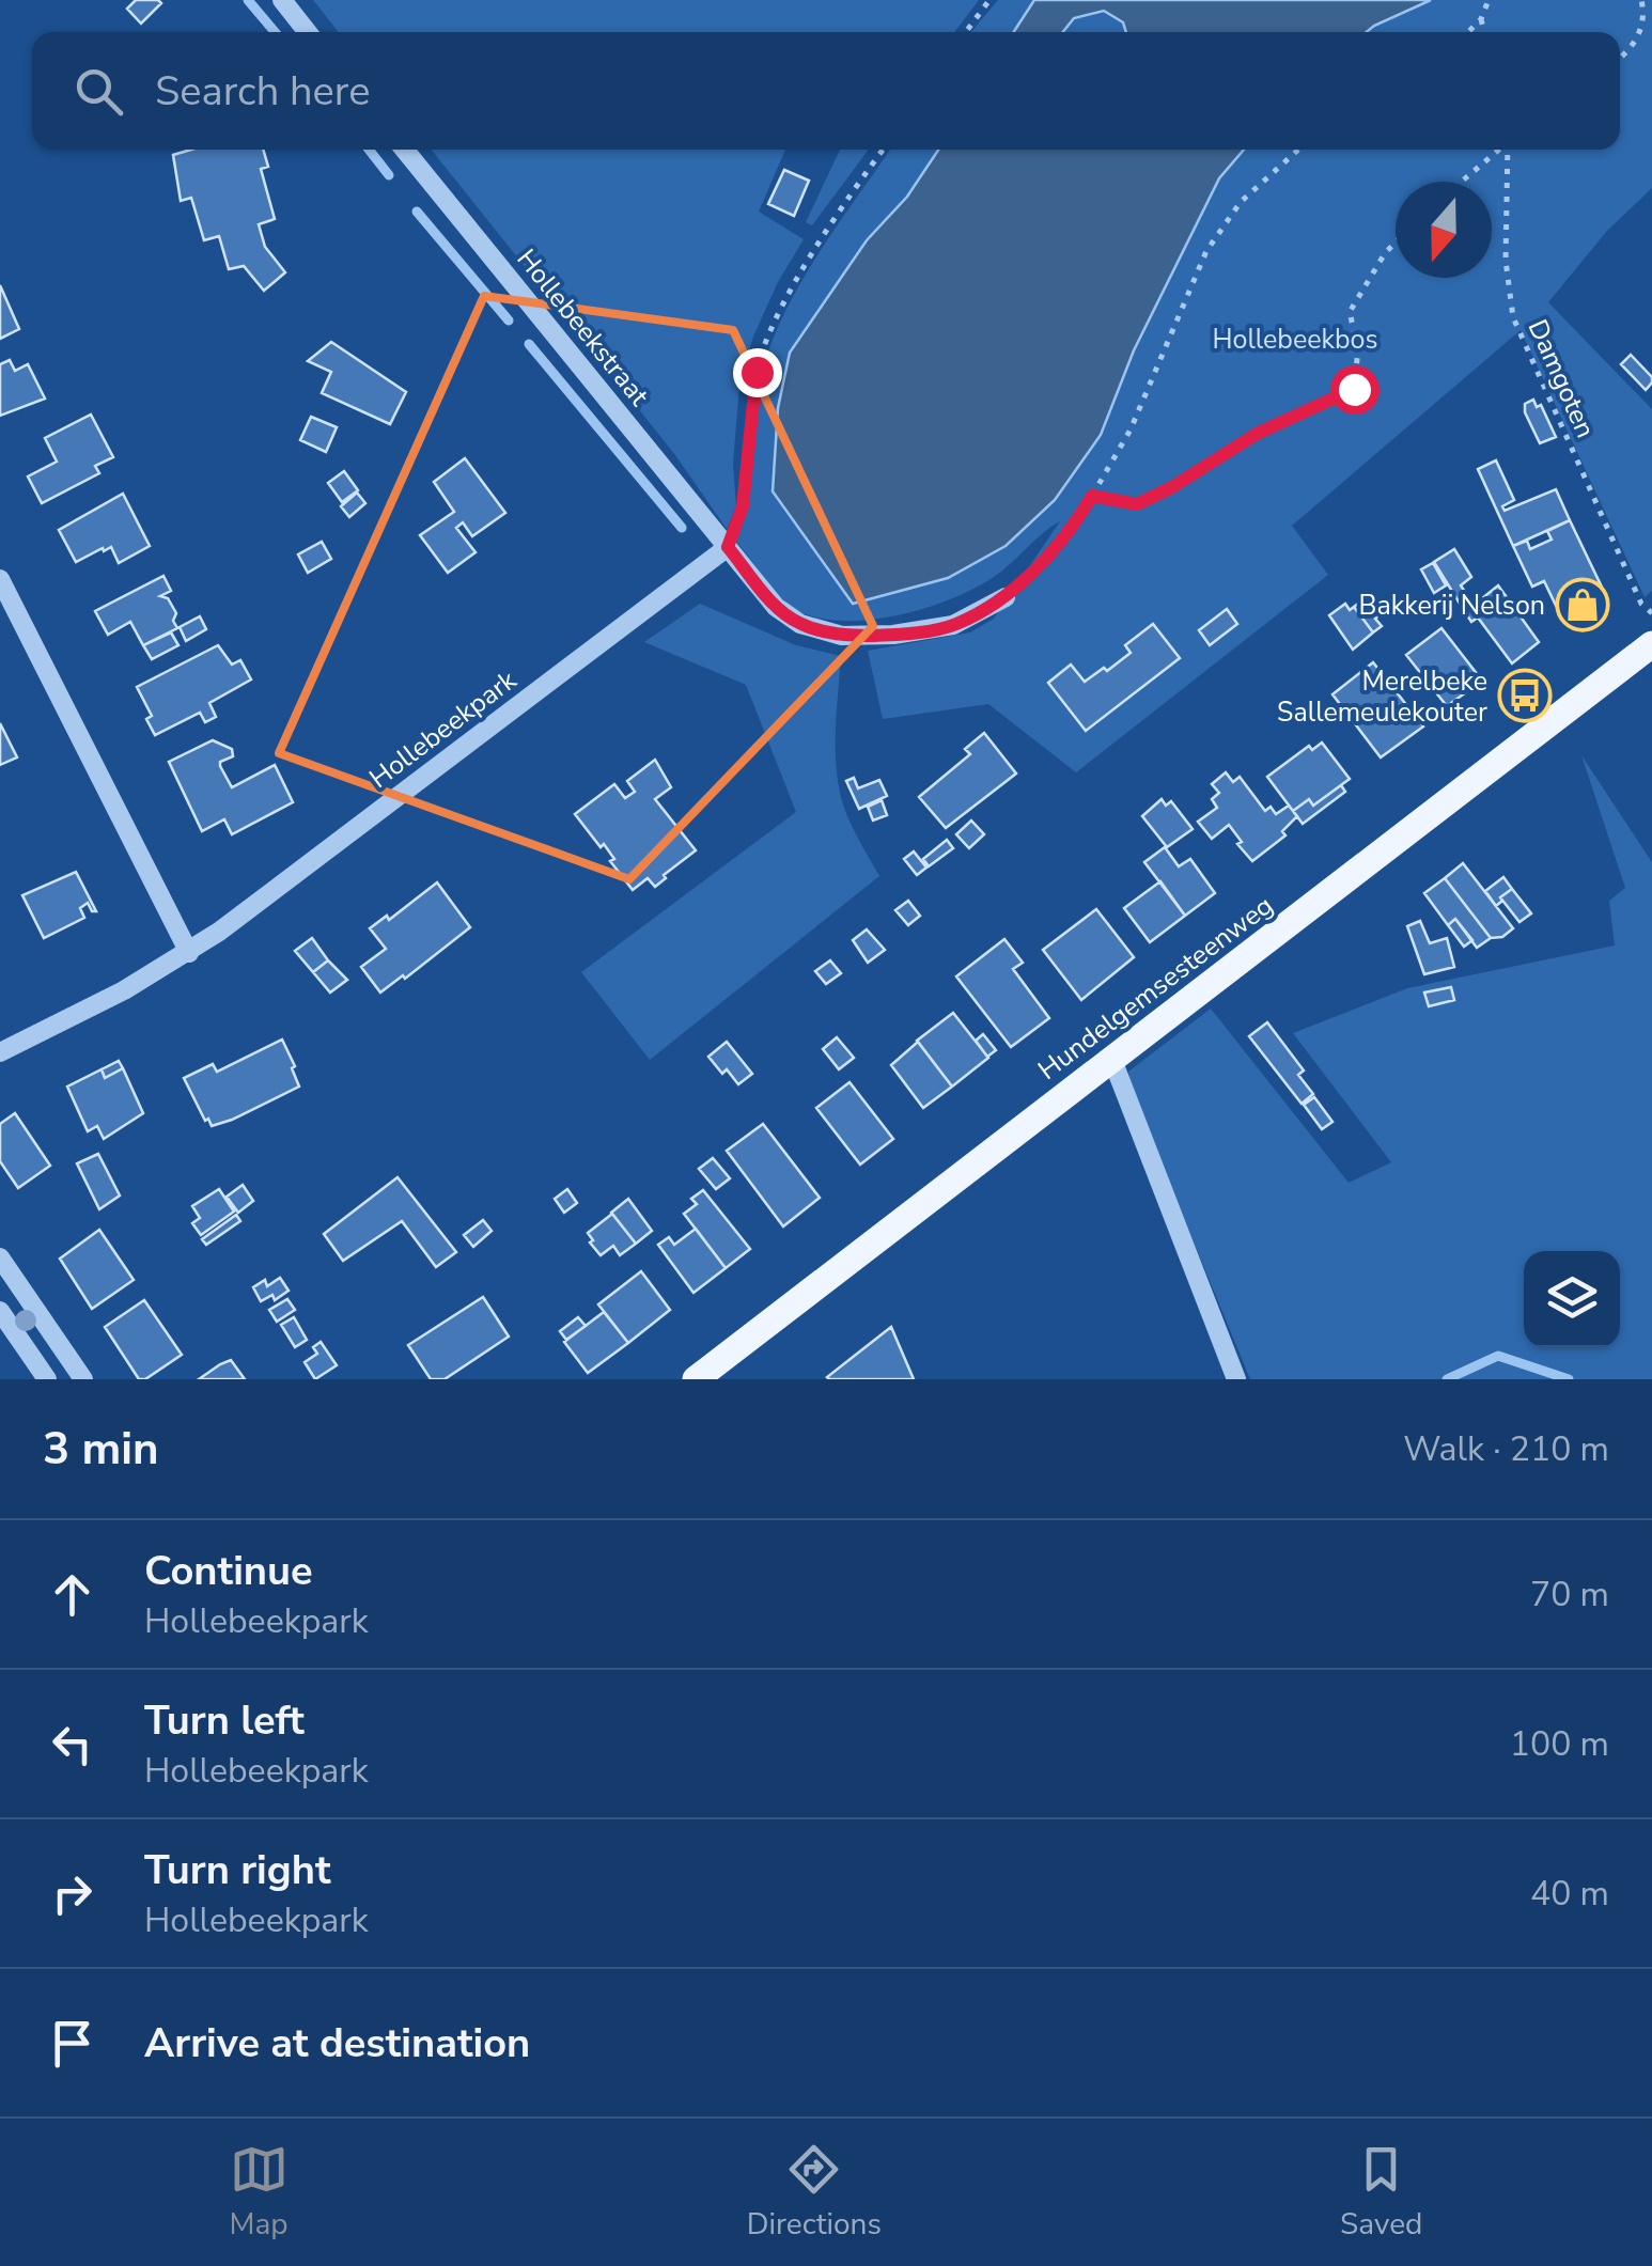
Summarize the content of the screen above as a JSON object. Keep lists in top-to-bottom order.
{
  "streets": {
    "main road": ["Hundelgemsesteenweg"],
    "street": ["Hollebeekstraat", "Hollebeekpark"],
    "path": ["Damgoten"]
  },
  "crossings": [
    ["Hollebeekstraat", "Hollebeekpark"]
  ],
  "parks": ["Hollebeekbos"],
  "places": {
    "shop": ["Bakkerij Nelson"],
    "bus stop": ["Merelbeke Sallemeulekouter"]
  },
  "north": "bottom",
  "page": {
    "search": "Search here",
    "heading": ["3 min", "Walk · 210 m"],
    "list": [
      ["Continue", "Hollebeekpark", "70 m"],
      ["Turn left", "Hollebeekpark", "100 m"],
      ["Turn right", "Hollebeekpark", "40 m"],
      "Arrive at destination"
    ],
    "nav": ["Map", "Directions", "Saved"]
  }
}
